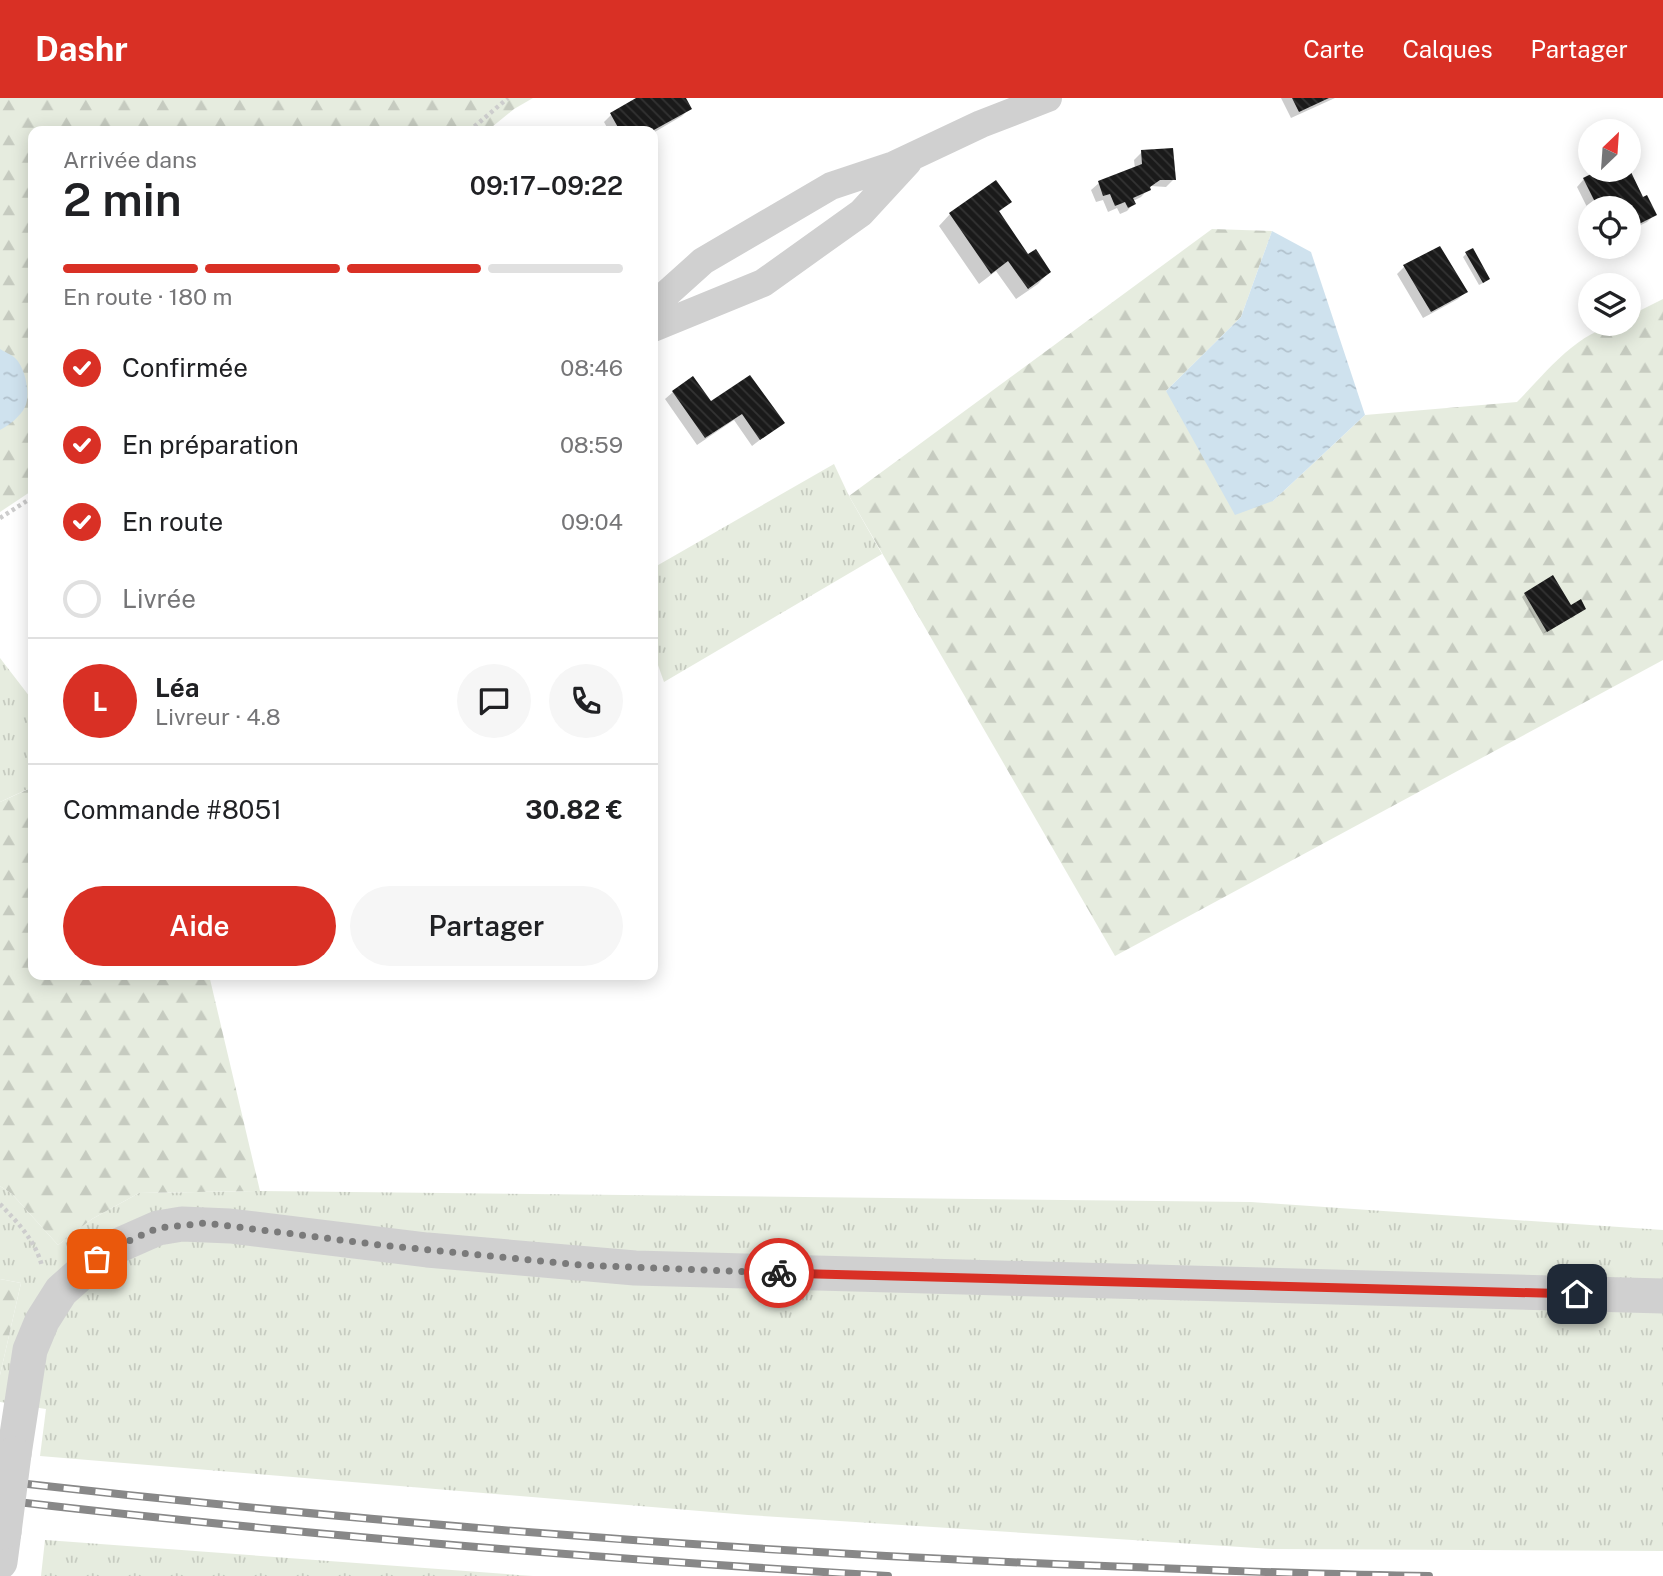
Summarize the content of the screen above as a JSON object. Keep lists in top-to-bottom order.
{
  "north": "top right",
  "page": {
    "header": "Dashr",
    "nav": ["Carte", "Calques", "Partager"],
    "heading": ["2 min", "Arrivée dans", "09:17–09:22"],
    "panel": [
      "Léa",
      "Livreur · 4.8",
      "Commande #8051",
      "30.82 €"
    ],
    "bar": "En route · 180 m",
    "list": [
      ["Confirmée", "08:46"],
      ["En préparation", "08:59"],
      ["En route", "09:04"],
      "Livrée"
    ],
    "round": "L",
    "buttons": ["Aide", "Partager"]
  }
}
